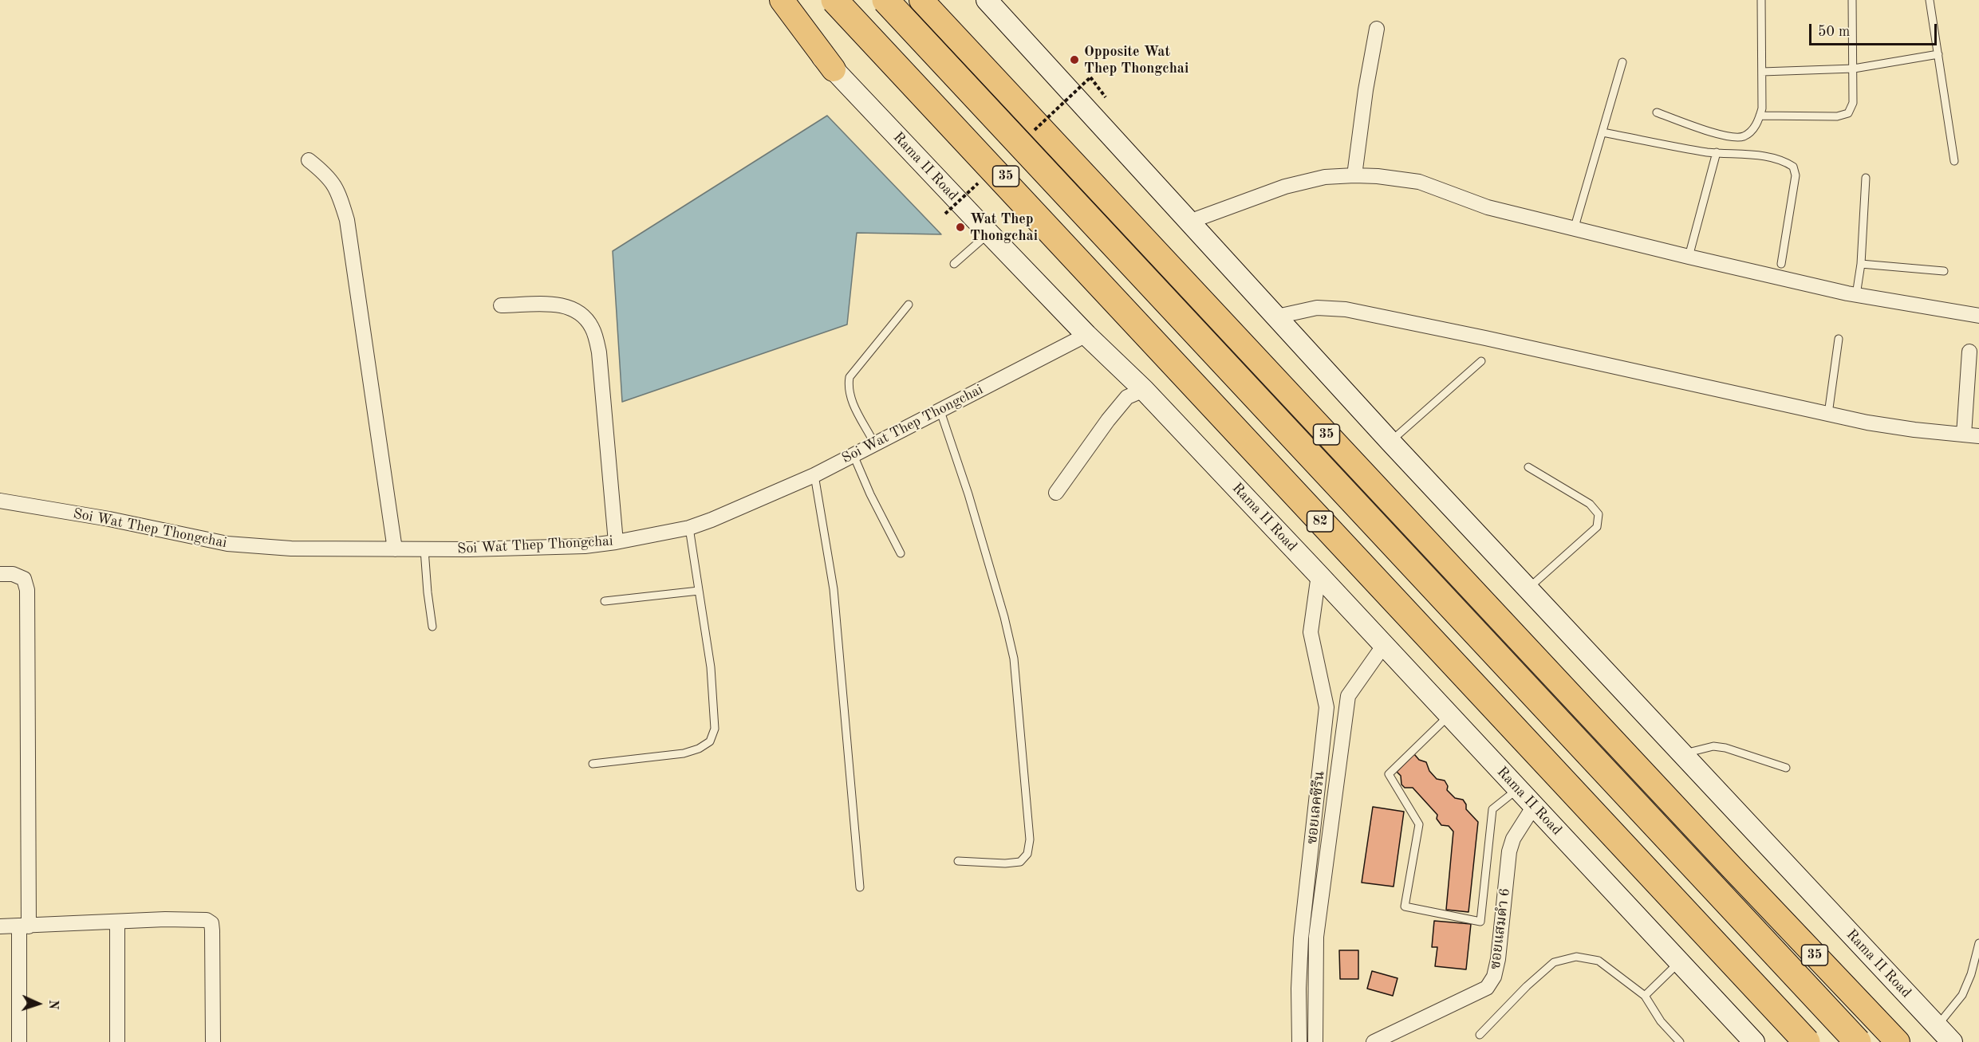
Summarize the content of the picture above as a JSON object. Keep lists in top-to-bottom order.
{
  "streets": {
    "highway": ["35", "82"],
    "main road": ["Rama II Road"],
    "street": ["Soi Wat Thep Thongchai", "ซอยเลคซีรีน", "ซอยแสมดำ 6"]
  },
  "crossings": [
    ["Rama II Road", "Soi Wat Thep Thongchai"],
    ["Rama II Road", "ซอยเลคซีรีน"],
    ["Rama II Road", "ซอยแสมดำ 6"]
  ],
  "places": ["Opposite Wat Thep Thongchai", "Wat Thep Thongchai"],
  "scale_bar": "50 m",
  "north": "right"
}
